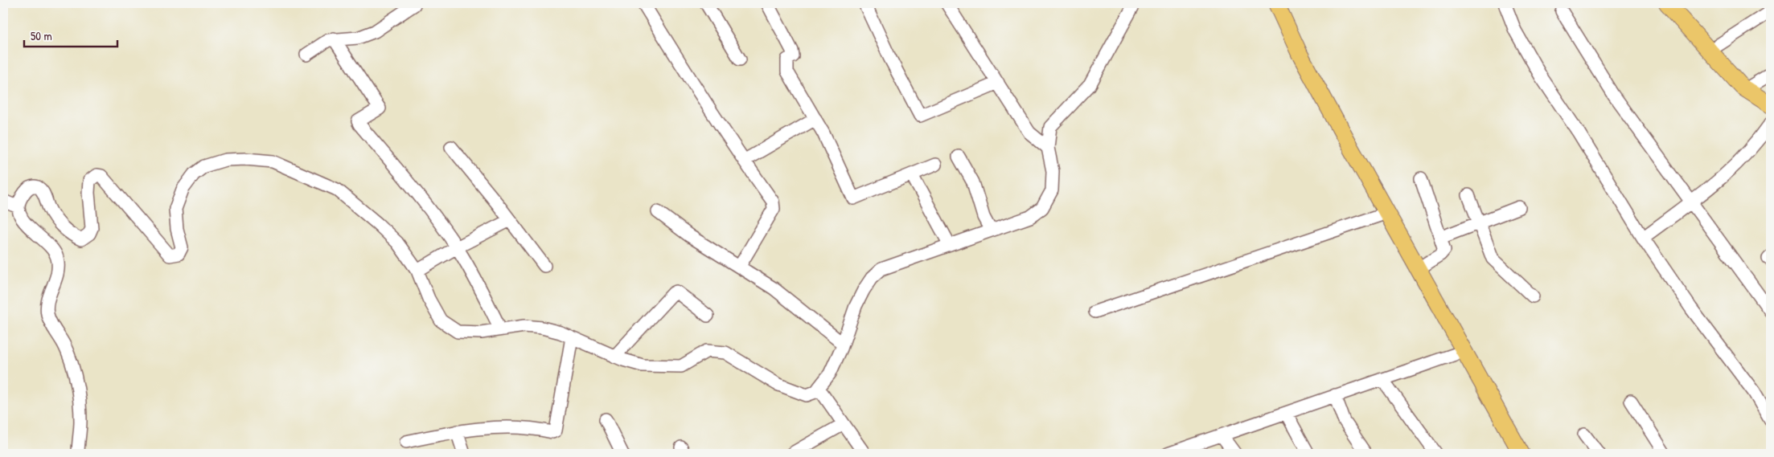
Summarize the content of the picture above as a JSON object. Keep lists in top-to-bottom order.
{
  "scale_bar": "50 m"
}
